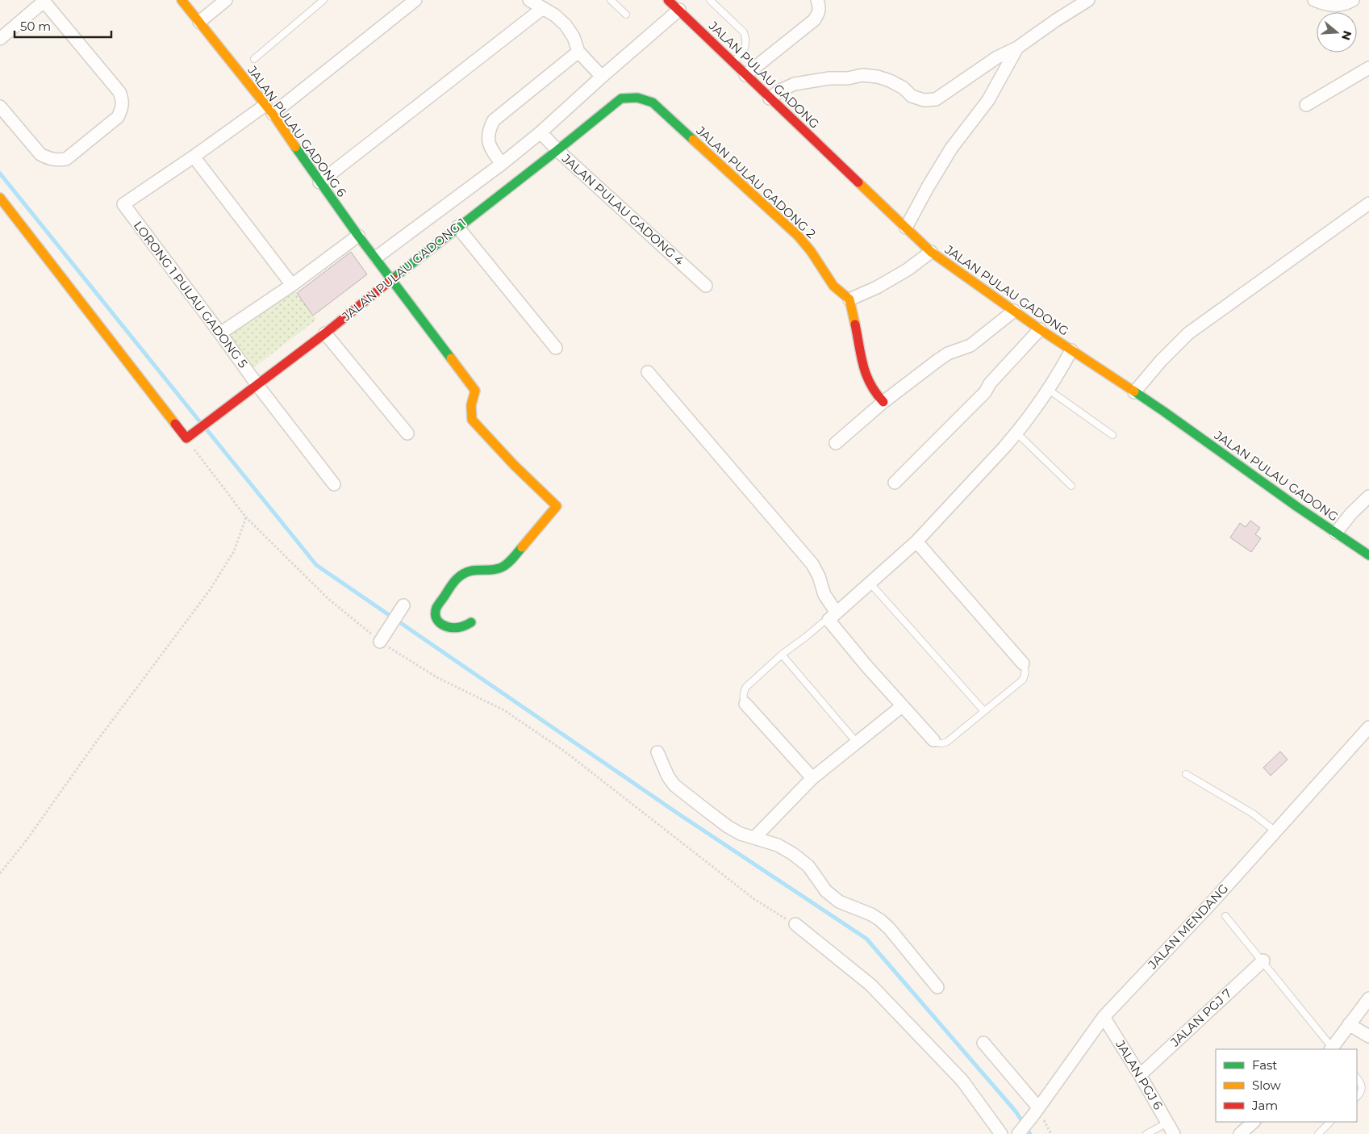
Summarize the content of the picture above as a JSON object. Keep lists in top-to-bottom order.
{
  "streets": {
    "street": [
      "JALAN PULAU GADONG",
      "JALAN PULAU GADONG 6",
      "JALAN PULAU GADONG 2",
      "JALAN PULAU GADONG 4",
      "JALAN PULAU GADONG 1",
      "LORONG 1 PULAU GADONG 5",
      "JALAN MENDANG",
      "JALAN PGJ 7",
      "JALAN PGJ 6"
    ]
  },
  "crossings": [
    ["JALAN PULAU GADONG 6", "JALAN PULAU GADONG 1"],
    ["JALAN PULAU GADONG 2", "JALAN PULAU GADONG 1"],
    ["JALAN PULAU GADONG 4", "JALAN PULAU GADONG 1"],
    ["JALAN PULAU GADONG 1", "LORONG 1 PULAU GADONG 5"],
    ["JALAN MENDANG", "JALAN PGJ 6"],
    ["JALAN PGJ 7", "JALAN PGJ 6"]
  ],
  "legend": ["Fast", "Slow", "Jam"],
  "scale_bar": "50 m",
  "north": "right"
}
